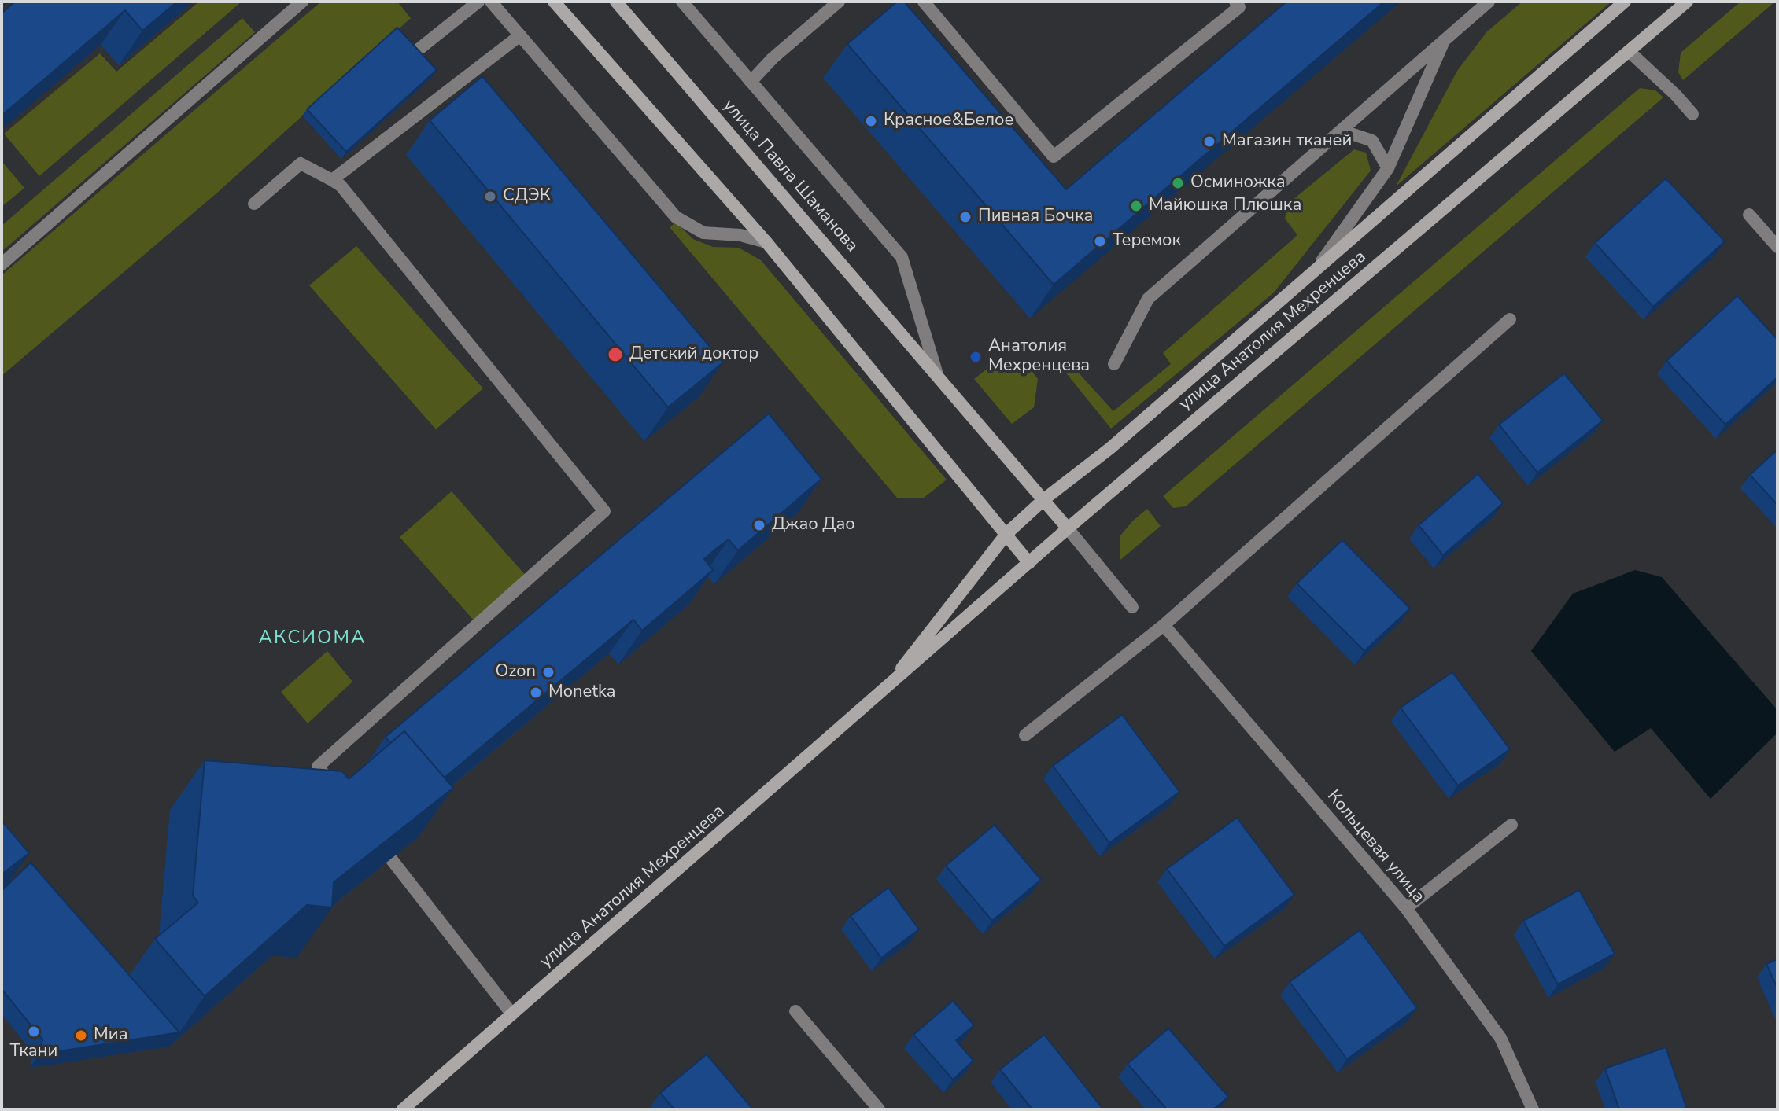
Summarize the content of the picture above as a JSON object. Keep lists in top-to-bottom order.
{
  "streets": {
    "street": ["улица Павла Шаманова", "улица Анатолия Мехренцева", "Кольцевая улица"]
  },
  "crossings": [
    ["улица Павла Шаманова", "улица Анатолия Мехренцева"]
  ],
  "districts": ["АКСИОМА"],
  "places": [
    "Красное&Белое",
    "Магазин тканей",
    "Осминожка",
    "СДЭК",
    "Майюшка Плюшка",
    "Пивная Бочка",
    "Теремок",
    "Детский доктор",
    "Анатолия Мехренцева",
    "Джао Дао",
    "Ozon",
    "Monetka",
    "Ткани",
    "Миа"
  ]
}
